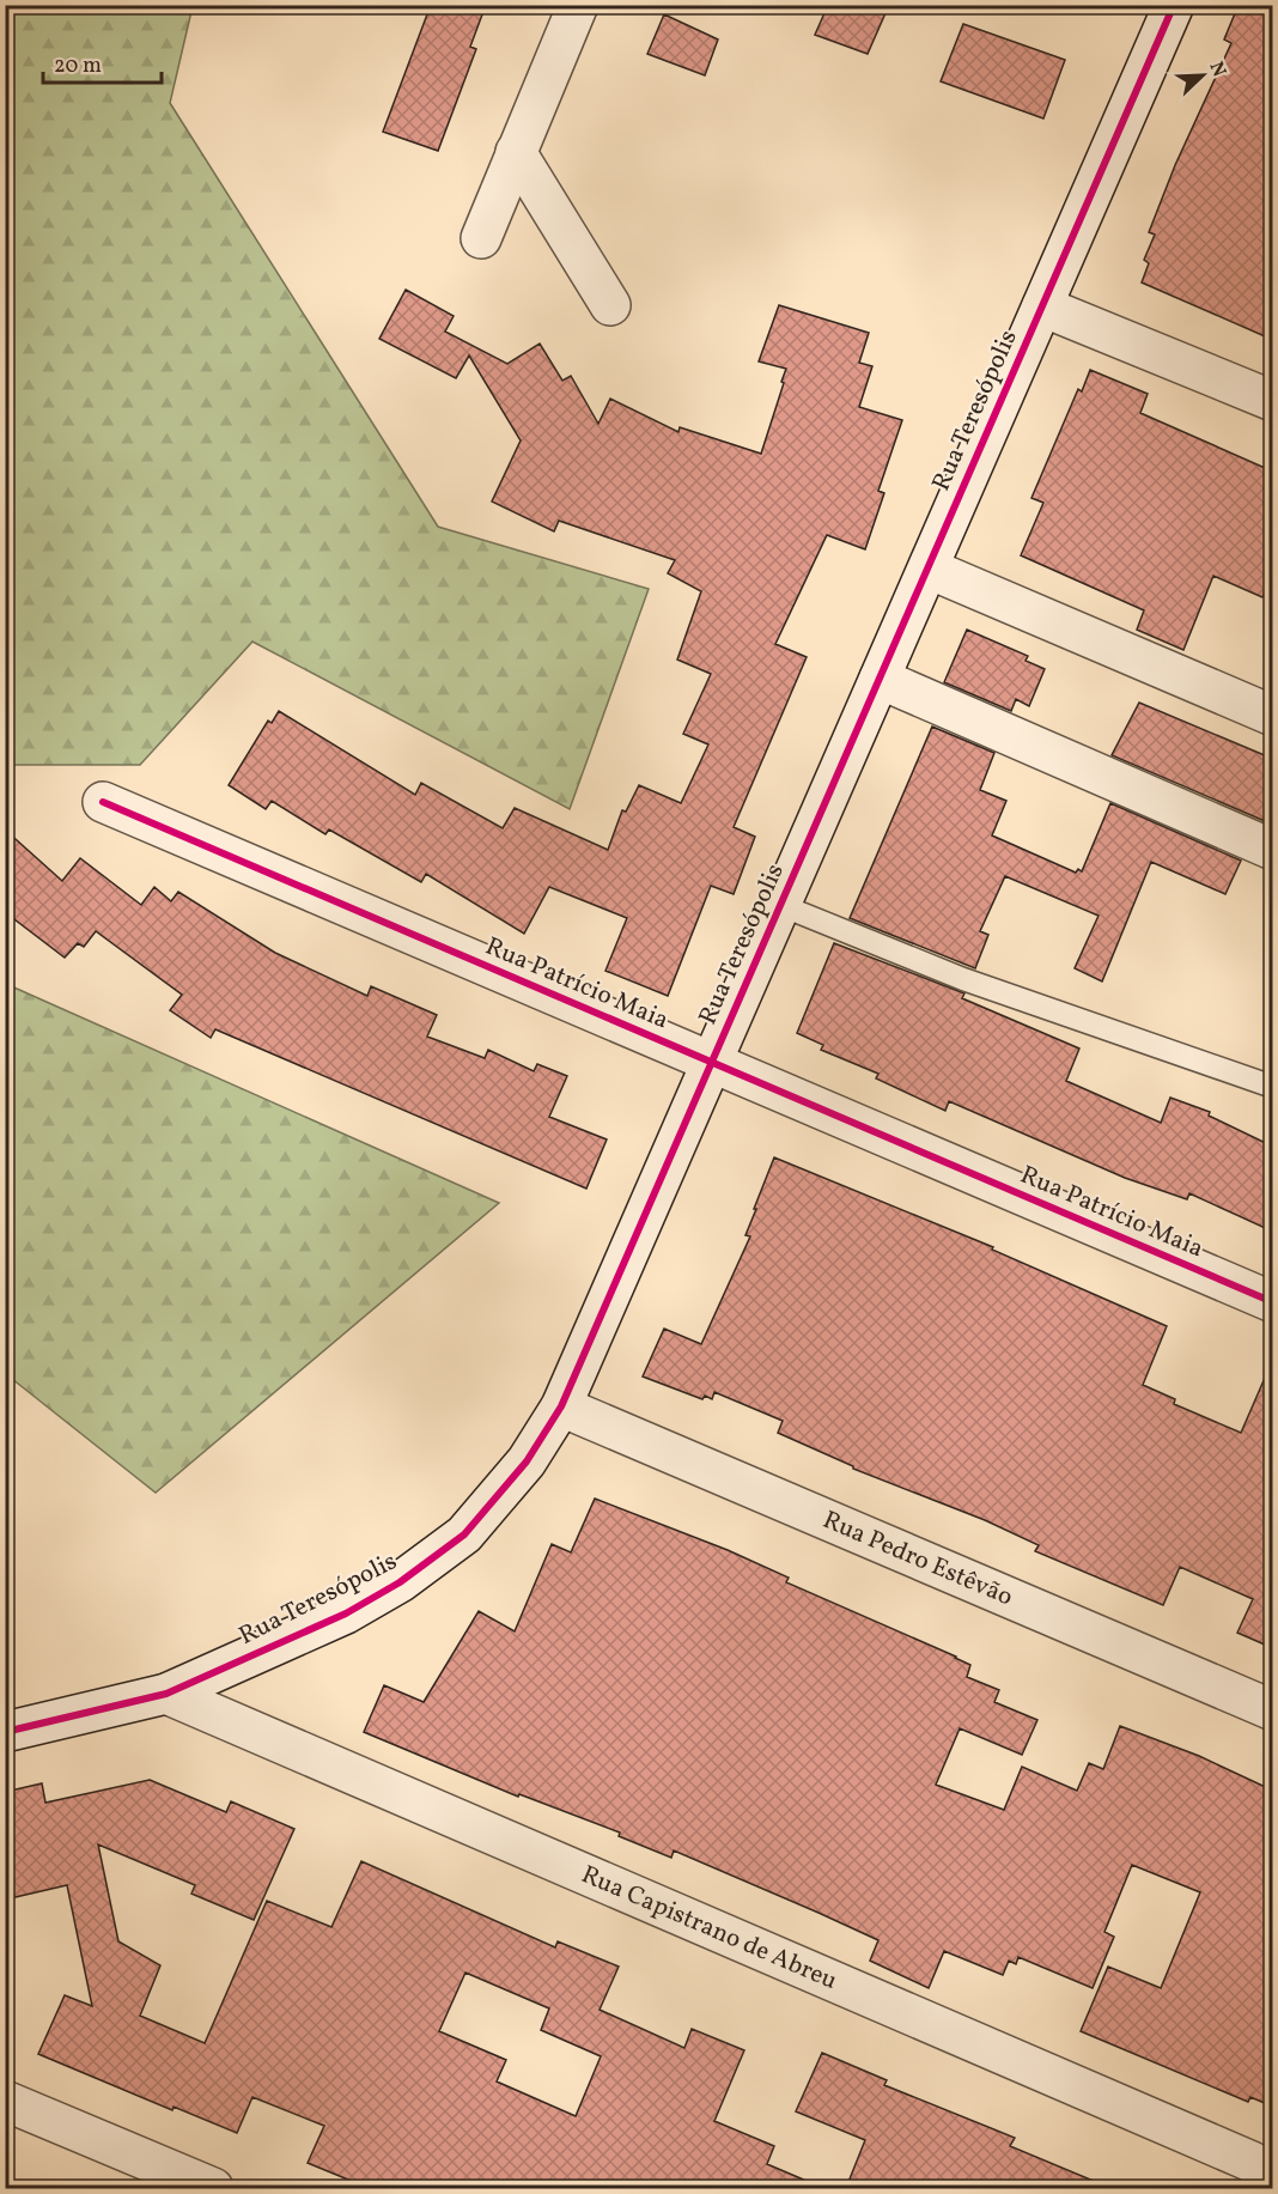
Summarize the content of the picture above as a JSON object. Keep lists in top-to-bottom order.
{
  "streets": {
    "street": [
      "Rua Teresópolis",
      "Rua Patrício Maia",
      "Rua Pedro Estêvão",
      "Rua Capistrano de Abreu"
    ]
  },
  "crossings": [
    ["Rua Teresópolis", "Rua Patrício Maia"],
    ["Rua Teresópolis", "Rua Pedro Estêvão"],
    ["Rua Teresópolis", "Rua Capistrano de Abreu"]
  ],
  "scale_bar": "20 m",
  "north": "top right"
}
